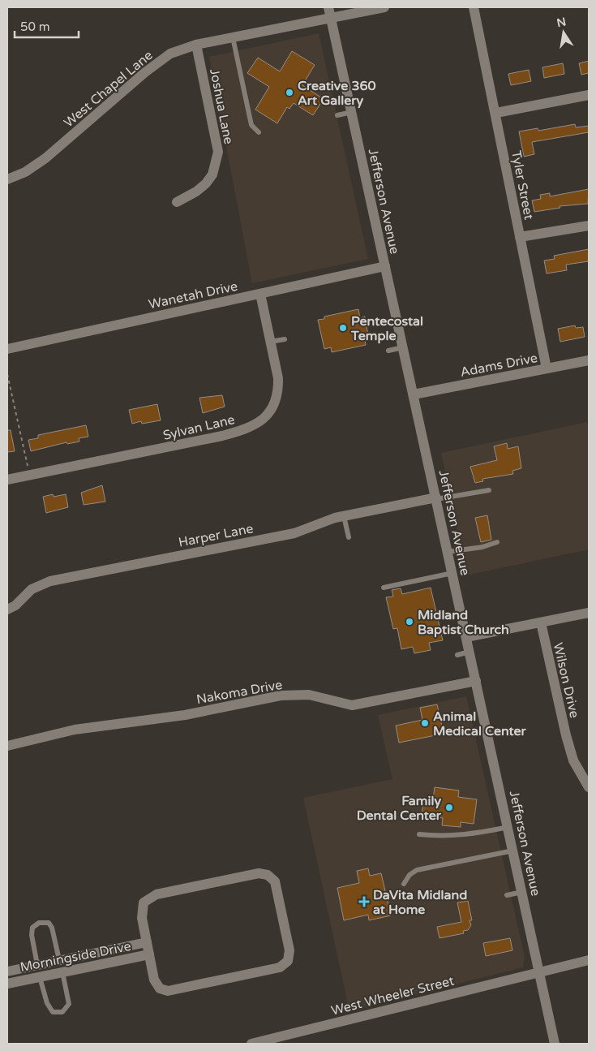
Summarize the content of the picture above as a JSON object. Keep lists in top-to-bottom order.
{
  "streets": {
    "street": [
      "West Chapel Lane",
      "Joshua Lane",
      "Tyler Street",
      "Jefferson Avenue",
      "Wanetah Drive",
      "Adams Drive",
      "Sylvan Lane",
      "Harper Lane",
      "Wilson Drive",
      "Nakoma Drive",
      "Morningside Drive",
      "West Wheeler Street"
    ]
  },
  "crossings": [
    ["West Chapel Lane", "Joshua Lane"],
    ["West Chapel Lane", "Jefferson Avenue"],
    ["Tyler Street", "Adams Drive"],
    ["Jefferson Avenue", "Wanetah Drive"],
    ["Jefferson Avenue", "Adams Drive"],
    ["Jefferson Avenue", "Harper Lane"],
    ["Jefferson Avenue", "Nakoma Drive"],
    ["Jefferson Avenue", "West Wheeler Street"],
    ["Wanetah Drive", "Sylvan Lane"]
  ],
  "places": {
    "other": [
      "Creative 360 Art Gallery",
      "Pentecostal Temple",
      "Midland Baptist Church",
      "Animal Medical Center",
      "Family Dental Center"
    ],
    "health": ["DaVita Midland at Home"]
  },
  "scale_bar": "50 m",
  "north": "top"
}
